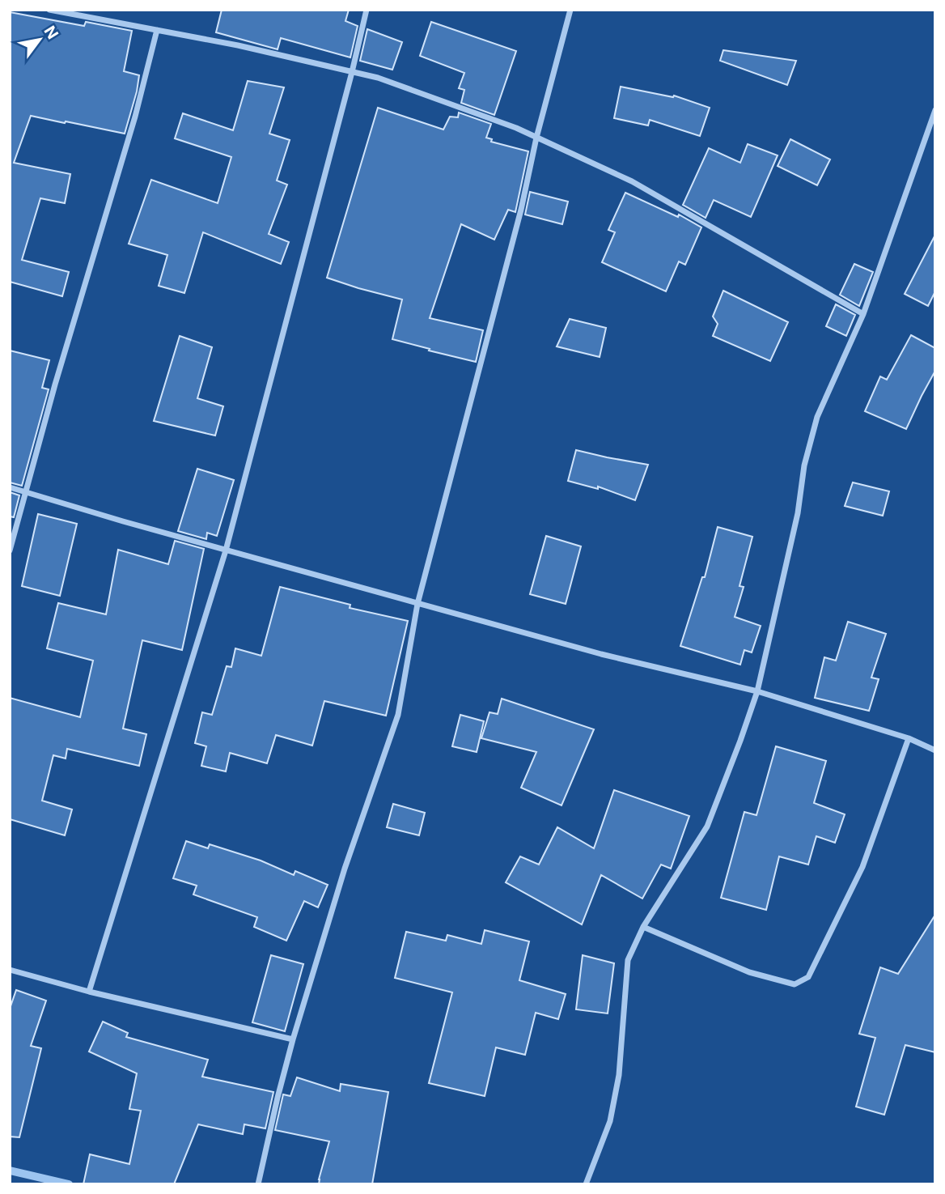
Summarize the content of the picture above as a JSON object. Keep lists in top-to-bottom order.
{
  "north": "top right"
}
